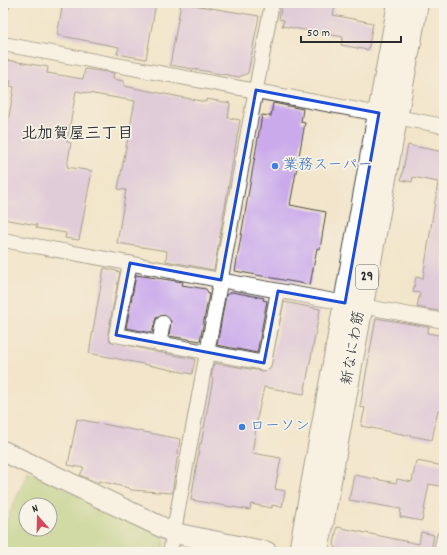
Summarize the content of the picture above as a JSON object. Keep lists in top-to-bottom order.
{
  "streets": {
    "main road": ["29", "新なにわ筋"]
  },
  "districts": ["北加賀屋三丁目"],
  "places": ["業務スーパー", "ローソン"],
  "scale_bar": "50 m",
  "north": "top"
}
